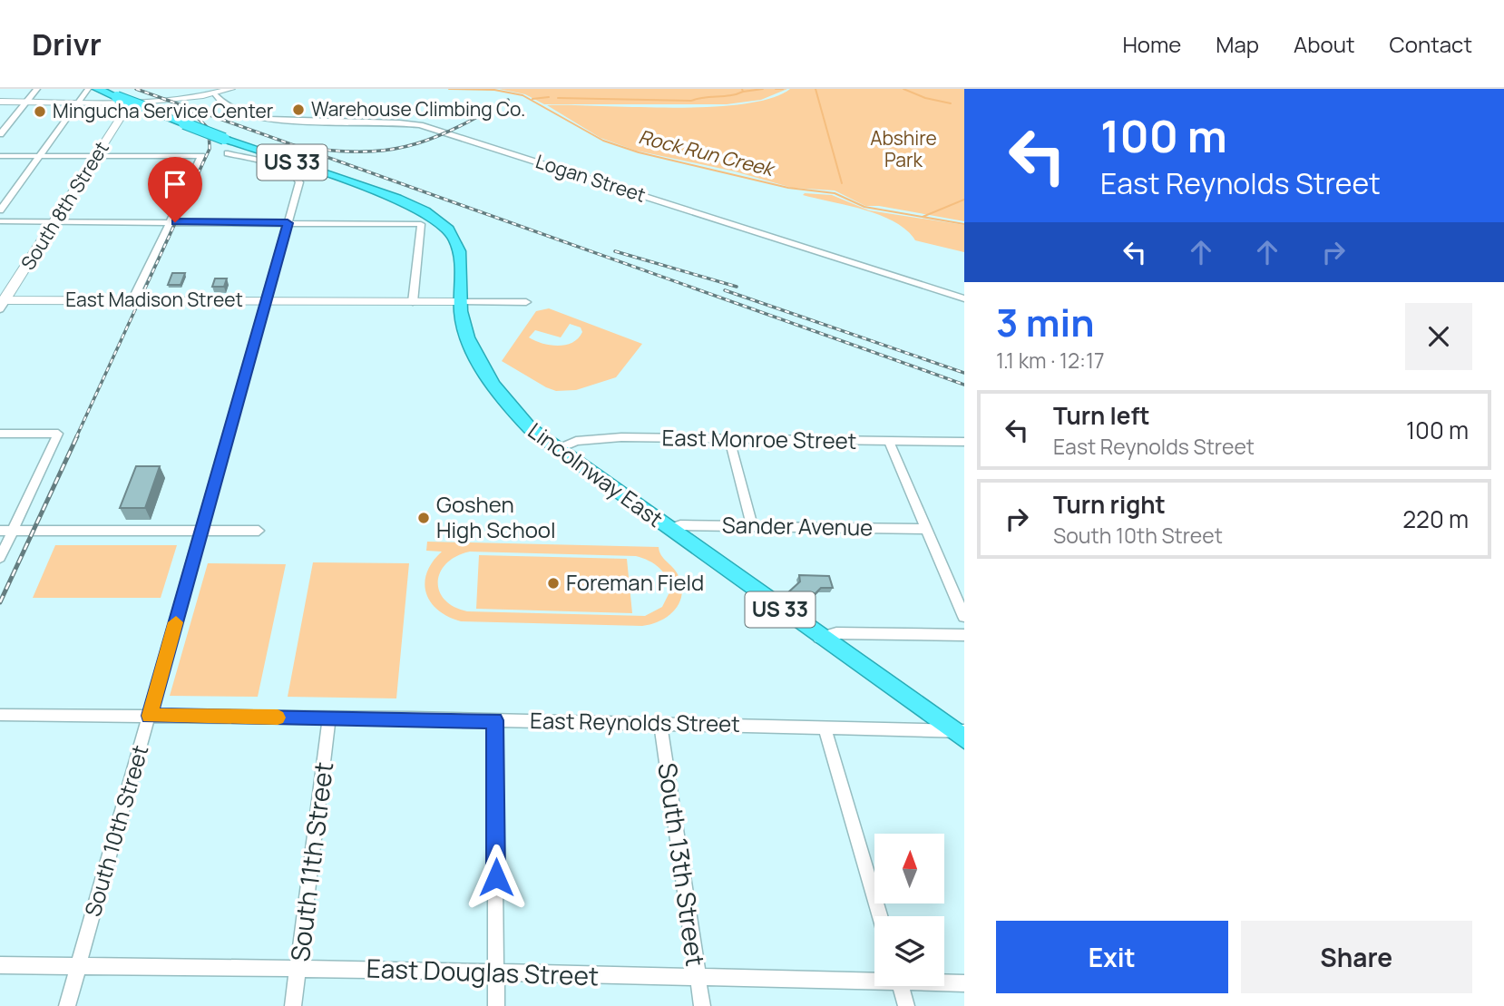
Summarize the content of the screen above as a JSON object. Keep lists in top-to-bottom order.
{
  "streets": {
    "highway": ["US 33", "Lincolnway East"],
    "main road": ["South 8th Street", "East Madison Street"],
    "street": [
      "Logan Street",
      "East Monroe Street",
      "Sander Avenue",
      "East Reynolds Street",
      "South 10th Street",
      "South 11th Street",
      "South 13th Street",
      "East Douglas Street"
    ]
  },
  "crossings": [
    ["South 8th Street", "East Madison Street"],
    ["East Madison Street", "Lincolnway East"],
    ["East Madison Street", "South 10th Street"],
    ["East Monroe Street", "Lincolnway East"],
    ["Lincolnway East", "Sander Avenue"],
    ["Lincolnway East", "East Reynolds Street"],
    ["East Reynolds Street", "South 10th Street"],
    ["East Reynolds Street", "South 11th Street"],
    ["East Reynolds Street", "South 13th Street"],
    ["South 10th Street", "East Douglas Street"],
    ["South 11th Street", "East Douglas Street"],
    ["South 13th Street", "East Douglas Street"]
  ],
  "water": ["Rock Run Creek"],
  "parks": ["Abshire Park"],
  "places": [
    "Warehouse Climbing Co.",
    "Mingucha Service Center",
    "Goshen High School",
    "Foreman Field"
  ],
  "north": "top",
  "page": {
    "header": "Drivr",
    "nav": [
      "Home",
      "Map",
      "About",
      "Contact"
    ],
    "turn": ["100 m", "East Reynolds Street"],
    "heading": ["3 min", "1.1 km · 12:17"],
    "list": [
      {
        "name": "Turn left",
        "note": "East Reynolds Street",
        "value": "100 m"
      },
      {
        "name": "Turn right",
        "note": "South 10th Street",
        "value": "220 m"
      }
    ],
    "buttons": ["Exit", "Share"]
  }
}
